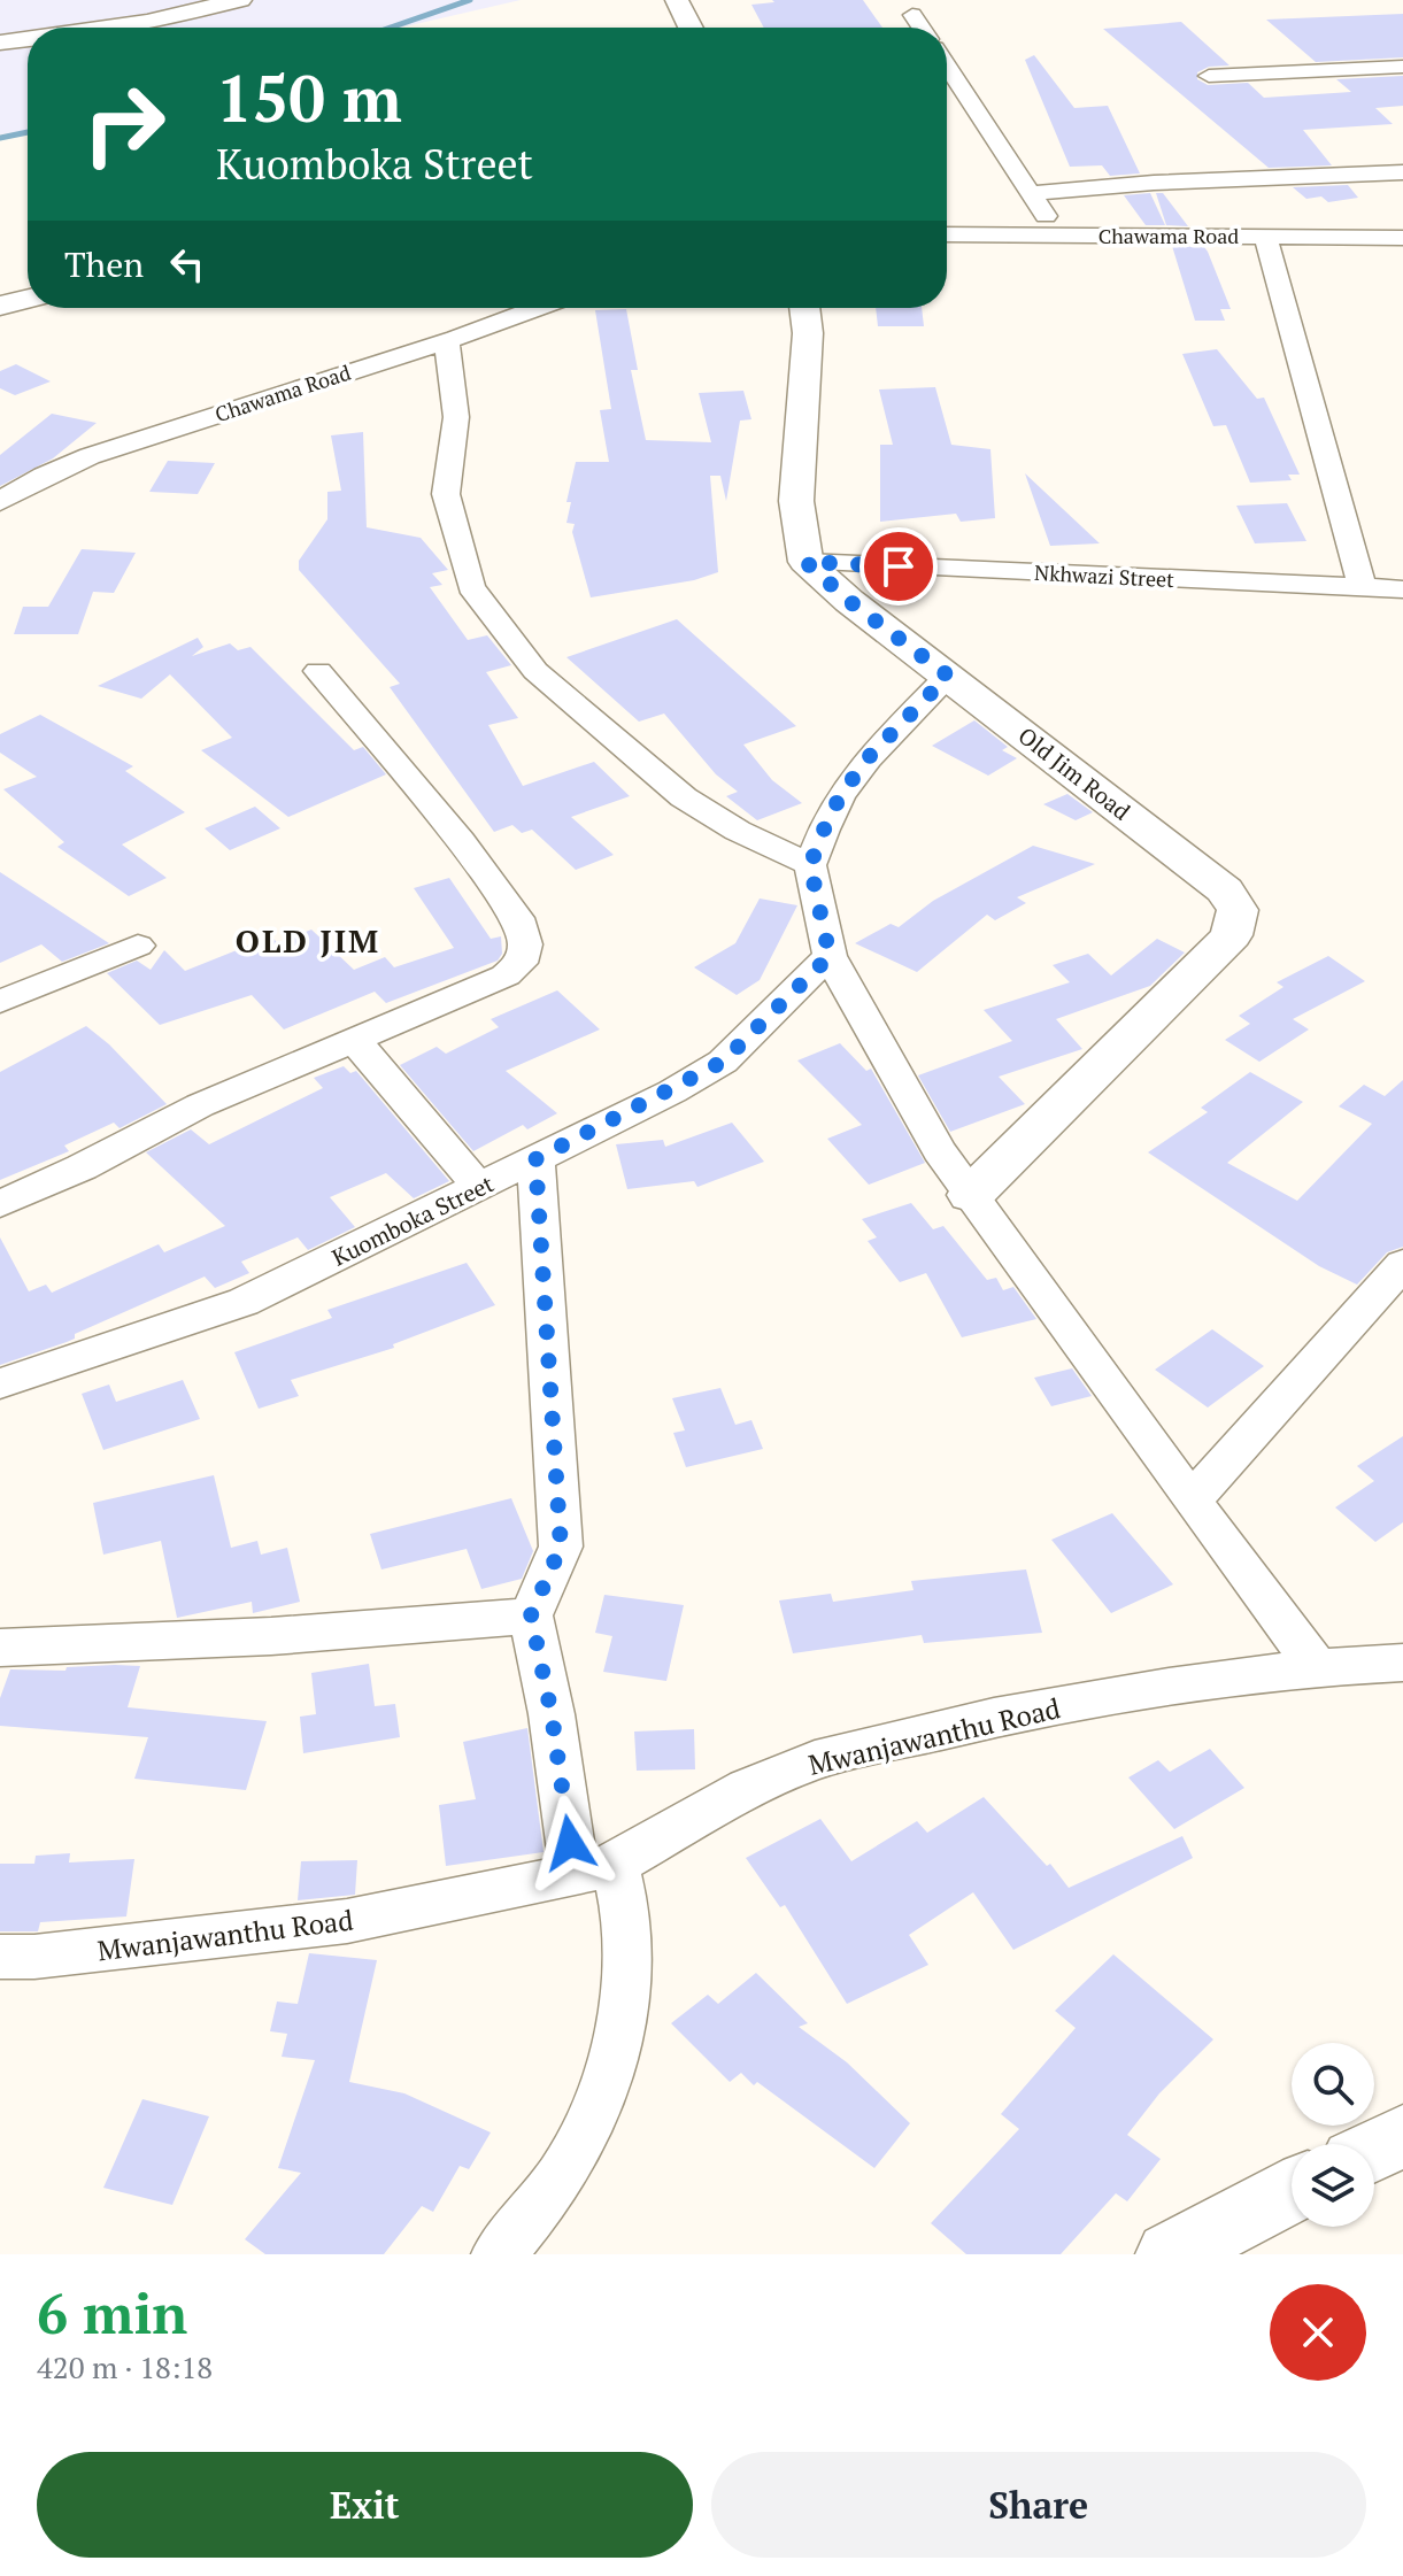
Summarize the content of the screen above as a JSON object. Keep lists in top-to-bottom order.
{
  "streets": {
    "street": [
      "Chawama Road",
      "Nkhwazi Street",
      "Old Jim Road",
      "Kuomboka Street",
      "Mwanjawanthu Road"
    ]
  },
  "crossings": [
    ["Nkhwazi Street", "Old Jim Road"]
  ],
  "districts": ["OLD JIM"],
  "page": {
    "turn": ["150 m", "Kuomboka Street"],
    "then": "Then",
    "heading": ["6 min", "420 m · 18:18"],
    "buttons": ["Exit", "Share"]
  }
}
